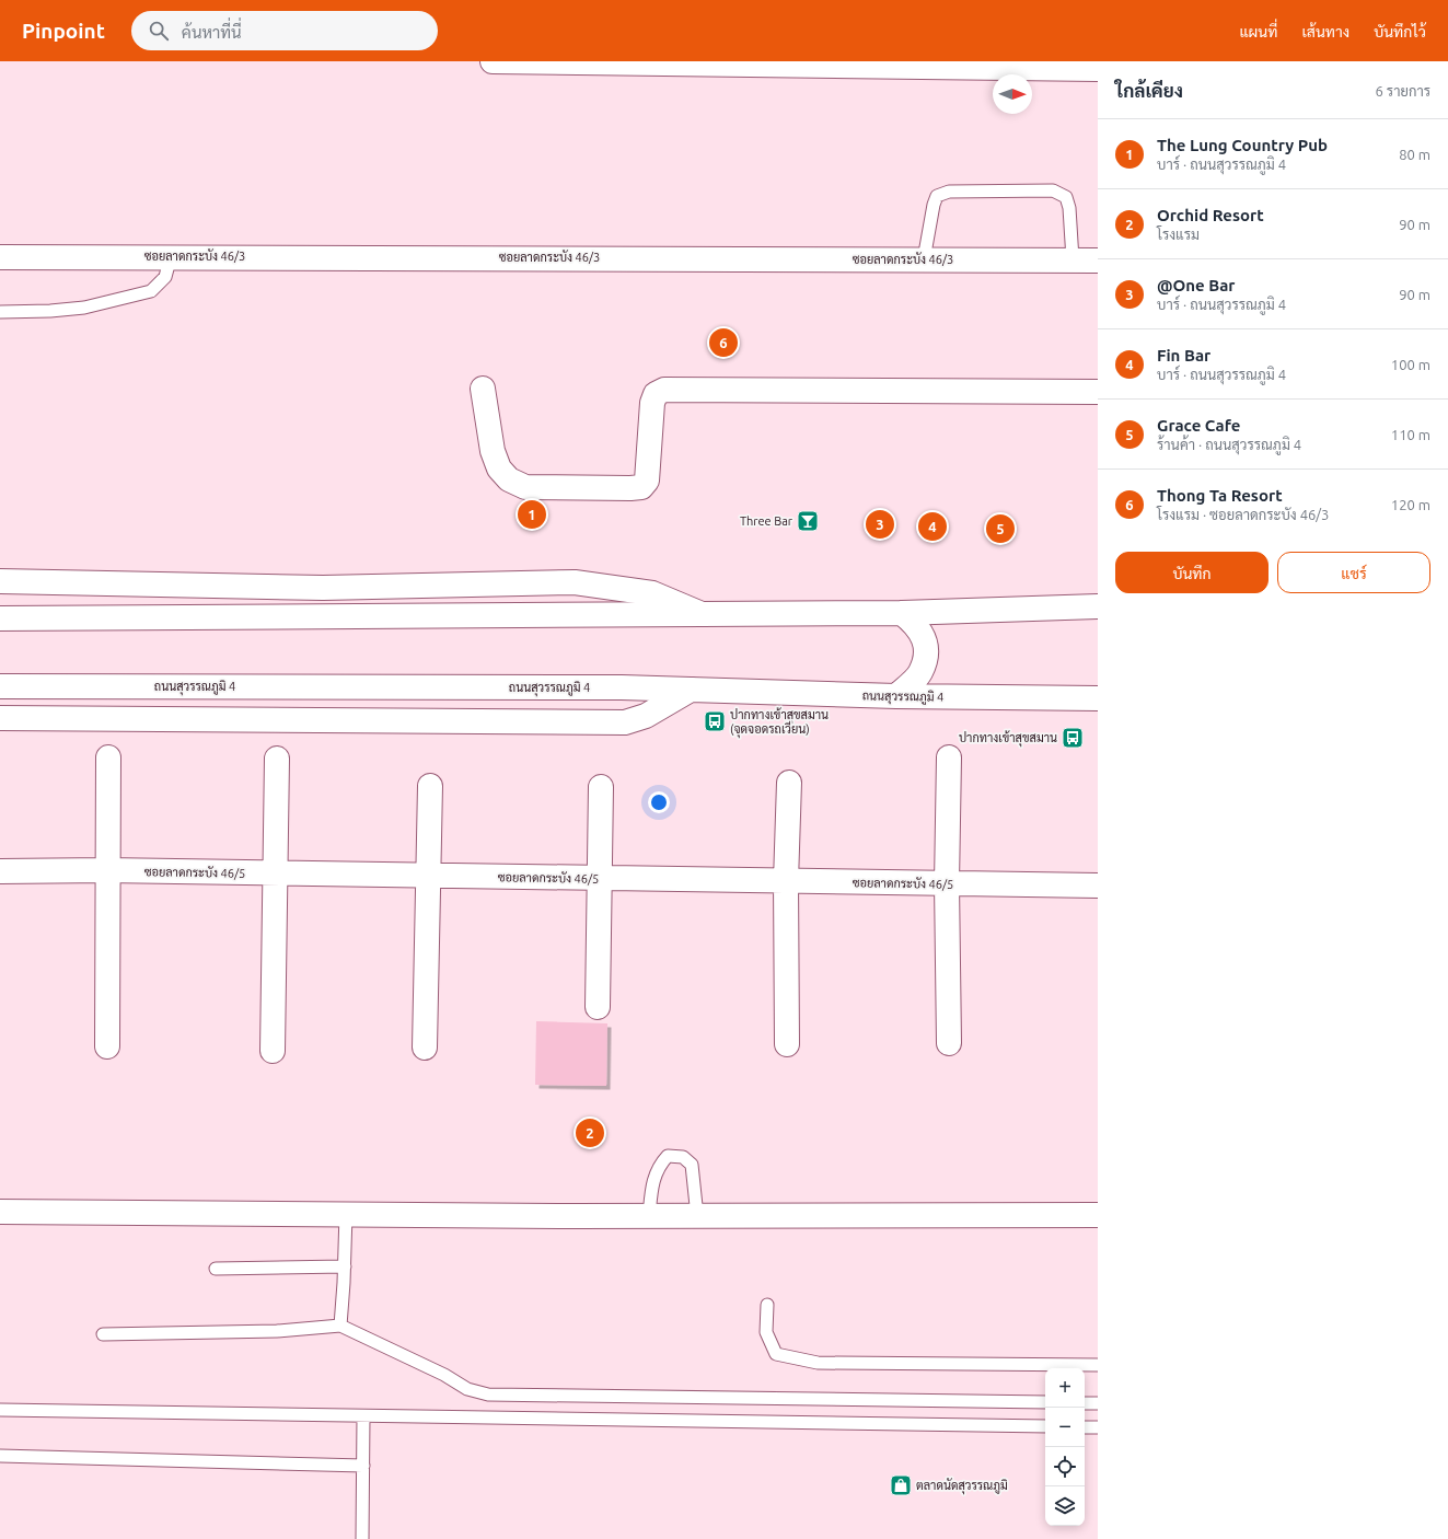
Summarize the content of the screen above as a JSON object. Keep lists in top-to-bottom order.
{
  "streets": {
    "street": ["ซอยลาดกระบัง 46/3", "ถนนสุวรรณภูมิ 4", "ซอยลาดกระบัง 46/5"]
  },
  "places": {
    "bar": ["Three Bar"],
    "bus stop": ["ปากทางเข้าสุขสมาน (จุดจอดรถเวียน)", "ปากทางเข้าสุขสมาน"],
    "shop": ["ตลาดนัดสุวรรณภูมิ"]
  },
  "north": "right",
  "page": {
    "header": "Pinpoint",
    "search": "ค้นหาที่นี่",
    "nav": ["แผนที่", "เส้นทาง", "บันทึกไว้"],
    "heading": ["ใกล้เคียง", "6 รายการ"],
    "list": [
      {
        "mark": "1",
        "name": "The Lung Country Pub",
        "note": "บาร์ · ถนนสุวรรณภูมิ 4",
        "value": "80 m"
      },
      {
        "mark": "2",
        "name": "Orchid Resort",
        "note": "โรงแรม",
        "value": "90 m"
      },
      {
        "mark": "3",
        "name": "@One Bar",
        "note": "บาร์ · ถนนสุวรรณภูมิ 4",
        "value": "90 m"
      },
      {
        "mark": "4",
        "name": "Fin Bar",
        "note": "บาร์ · ถนนสุวรรณภูมิ 4",
        "value": "100 m"
      },
      {
        "mark": "5",
        "name": "Grace Cafe",
        "note": "ร้านค้า · ถนนสุวรรณภูมิ 4",
        "value": "110 m"
      },
      {
        "mark": "6",
        "name": "Thong Ta Resort",
        "note": "โรงแรม · ซอยลาดกระบัง 46/3",
        "value": "120 m"
      }
    ],
    "pins": [
      "6",
      "1",
      "3",
      "4",
      "5",
      "2"
    ],
    "buttons": ["บันทึก", "แชร์"],
    "map_buttons": ["+", "−"]
  }
}
